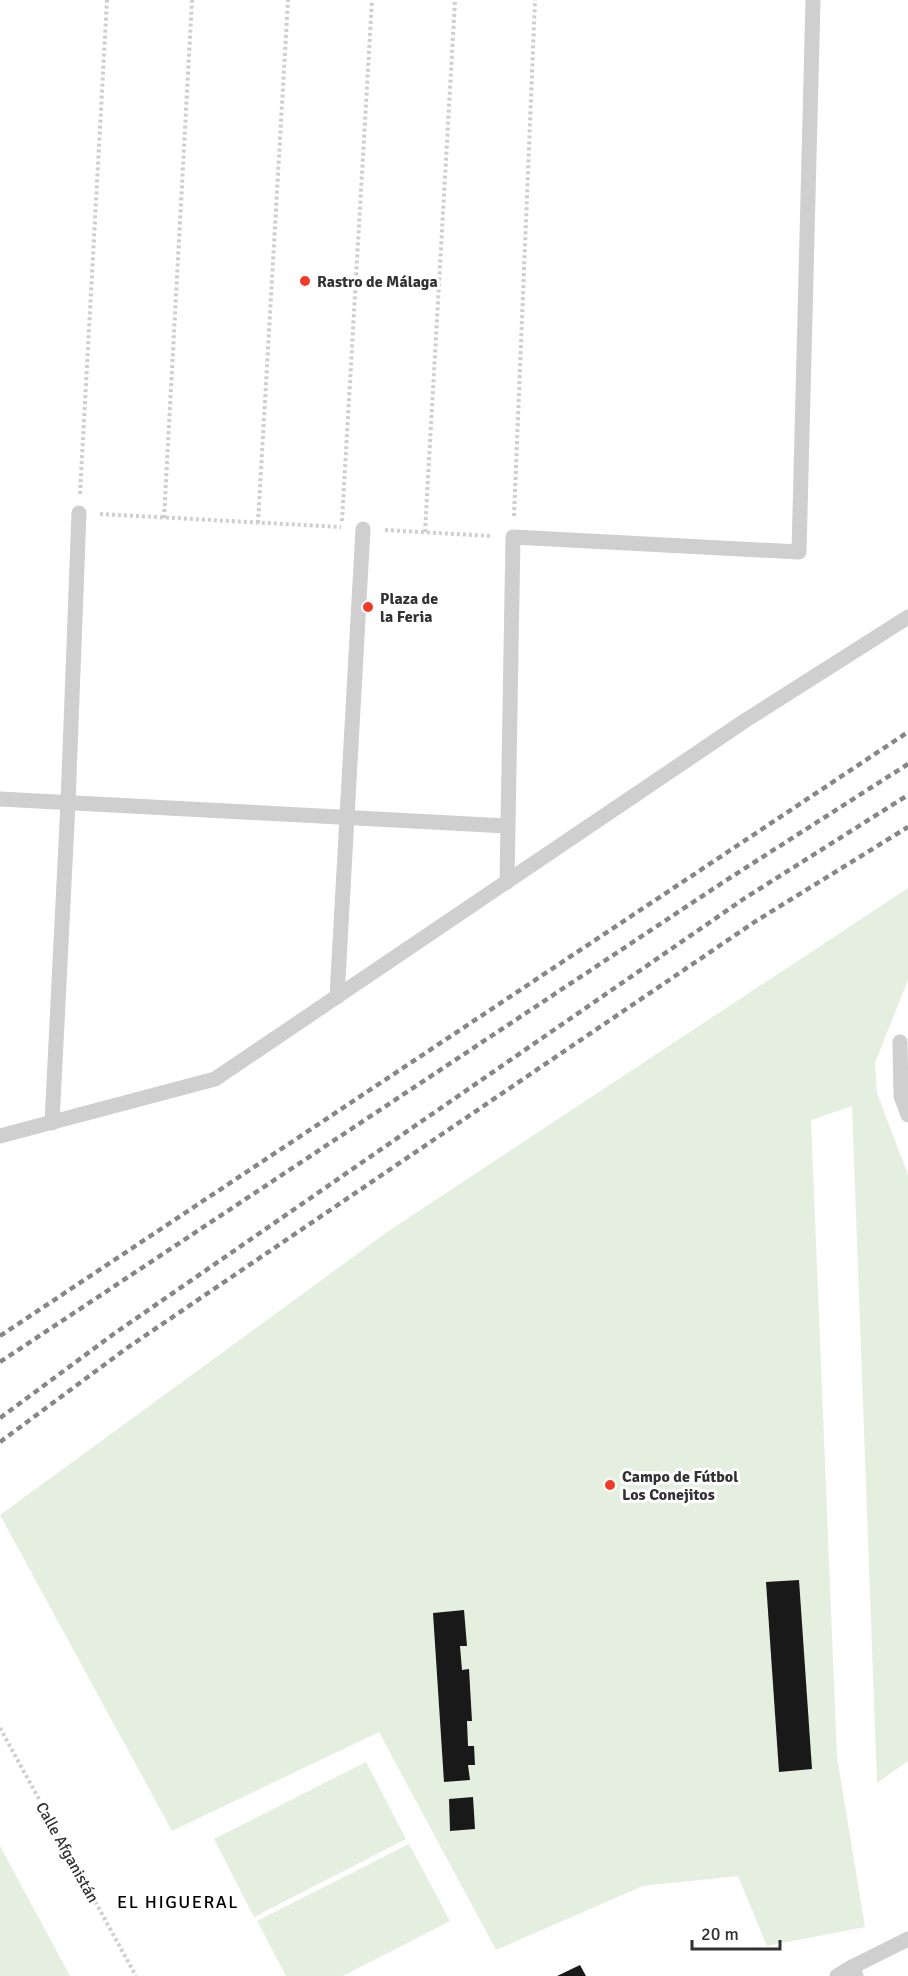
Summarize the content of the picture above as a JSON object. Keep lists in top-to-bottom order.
{
  "streets": {
    "path": ["Calle Afganistán"]
  },
  "districts": ["EL HIGUERAL"],
  "places": ["Rastro de Málaga", "Plaza de la Feria", "Campo de Fútbol Los Conejitos"],
  "scale_bar": "20 m"
}
